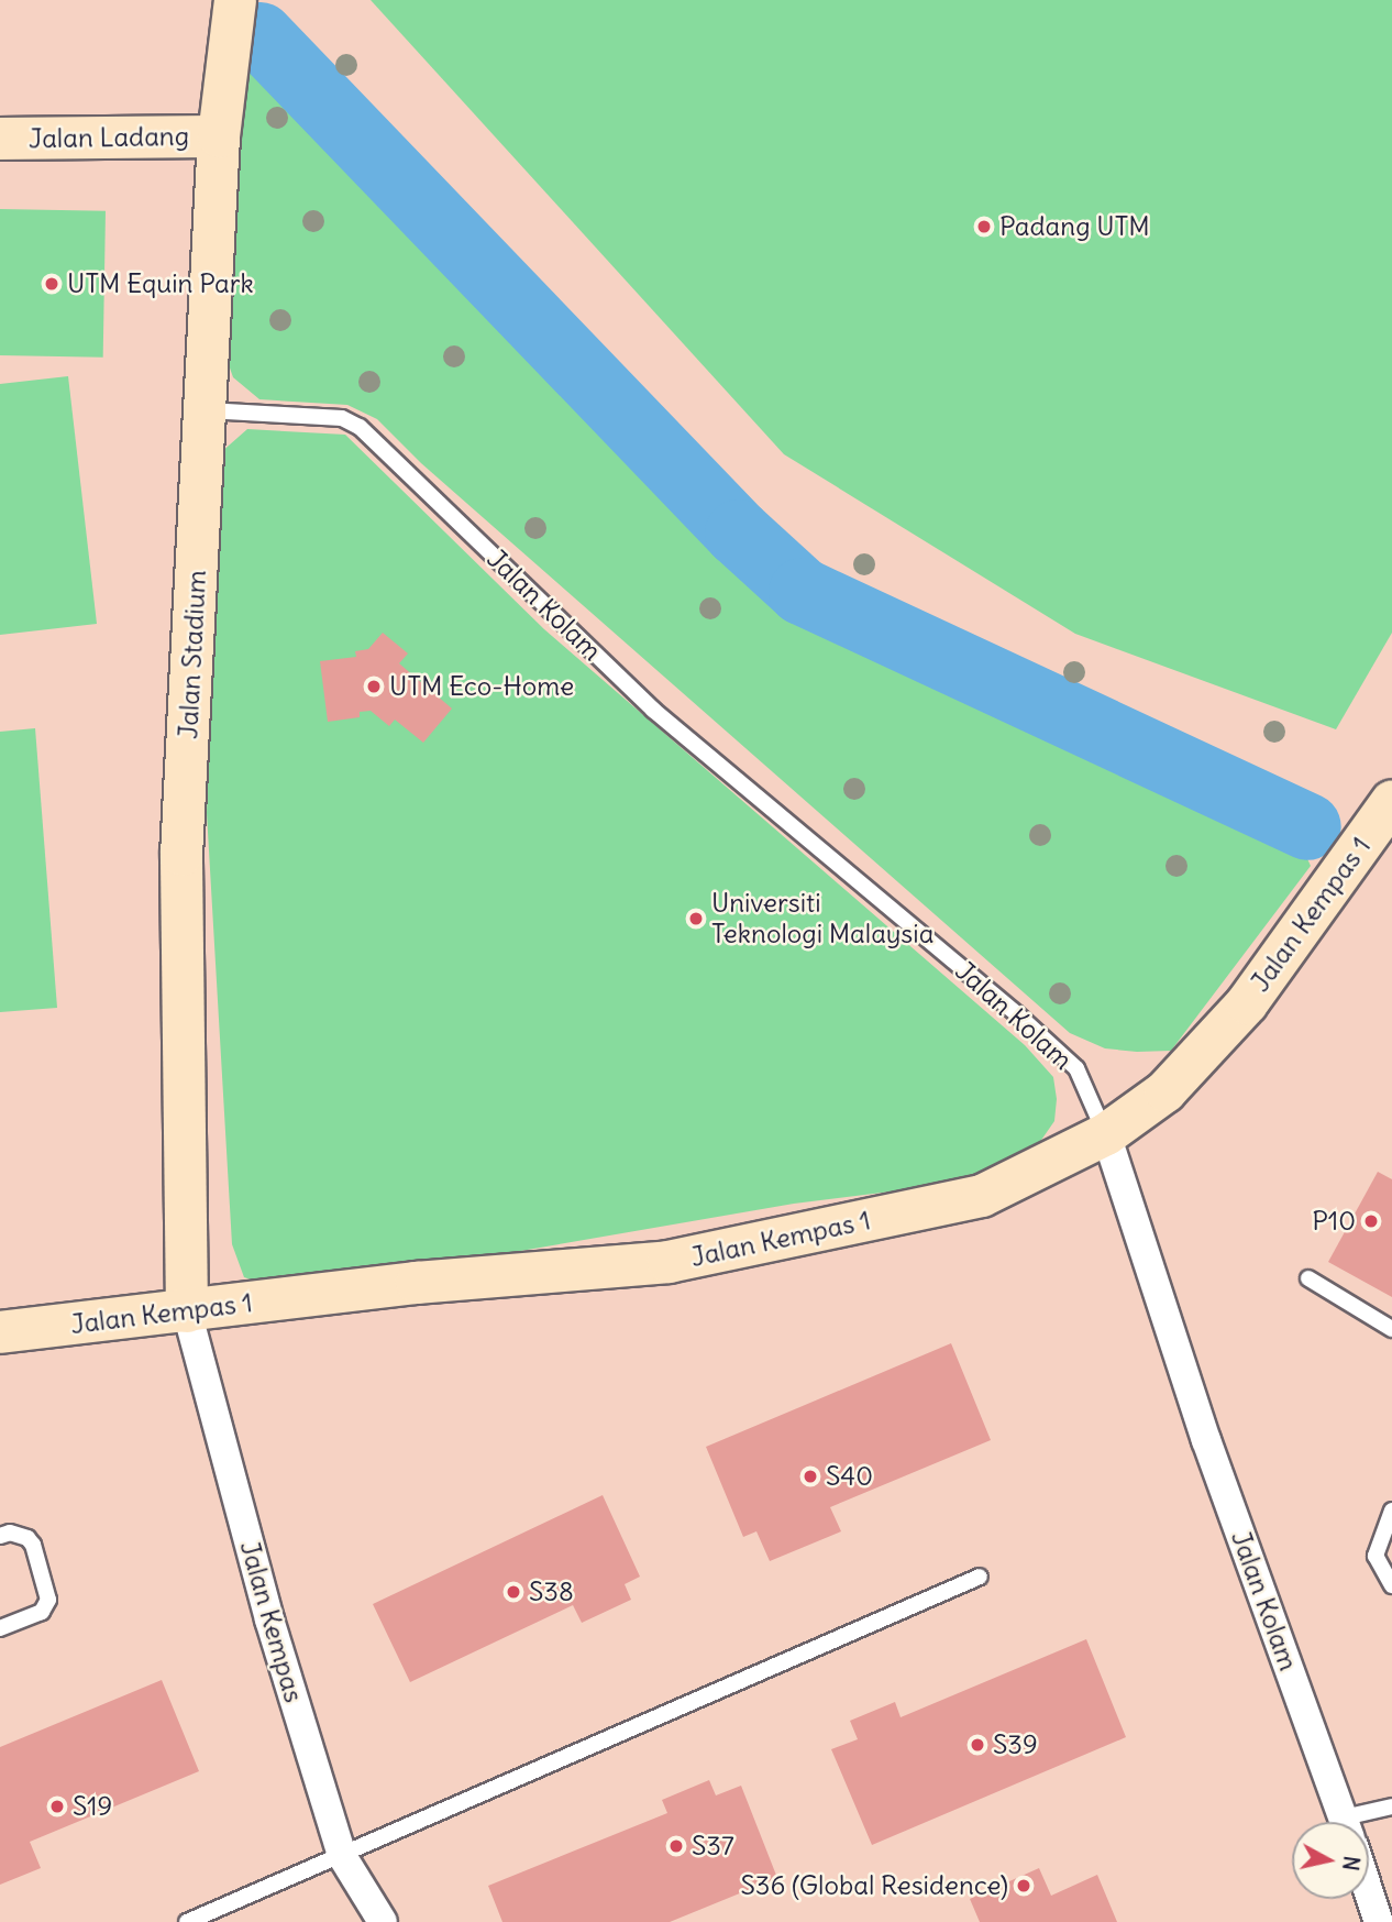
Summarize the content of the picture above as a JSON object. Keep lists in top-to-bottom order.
{
  "streets": {
    "street": [
      "Jalan Ladang",
      "Jalan Kolam",
      "Jalan Stadium",
      "Jalan Kempas 1",
      "Jalan Kempas"
    ]
  },
  "crossings": [
    ["Jalan Ladang", "Jalan Stadium"],
    ["Jalan Kolam", "Jalan Stadium"],
    ["Jalan Kolam", "Jalan Kempas 1"],
    ["Jalan Stadium", "Jalan Kempas 1"],
    ["Jalan Stadium", "Jalan Kempas"],
    ["Jalan Kempas 1", "Jalan Kempas"]
  ],
  "places": [
    "Padang UTM",
    "UTM Equin Park",
    "UTM Eco-Home",
    "Universiti Teknologi Malaysia",
    "P10",
    "S40",
    "S38",
    "S39",
    "S19",
    "S37",
    "S36 (Global Residence)"
  ],
  "north": "right"
}
